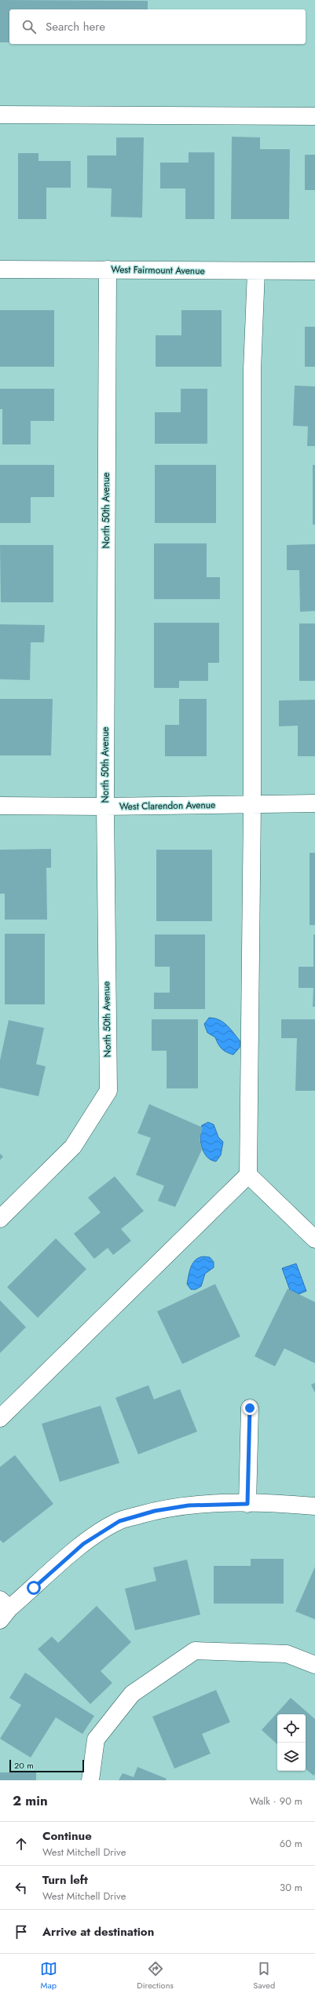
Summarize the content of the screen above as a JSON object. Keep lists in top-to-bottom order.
{
  "streets": {
    "street": ["West Fairmount Avenue", "North 50th Avenue", "West Clarendon Avenue"]
  },
  "crossings": [
    ["West Fairmount Avenue", "North 50th Avenue"],
    ["North 50th Avenue", "West Clarendon Avenue"]
  ],
  "scale_bar": "20 m",
  "page": {
    "search": "Search here",
    "scale": "20 m",
    "heading": ["2 min", "Walk · 90 m"],
    "list": [
      ["Continue", "West Mitchell Drive", "60 m"],
      ["Turn left", "West Mitchell Drive", "30 m"],
      "Arrive at destination"
    ],
    "nav": ["Map", "Directions", "Saved"]
  }
}
